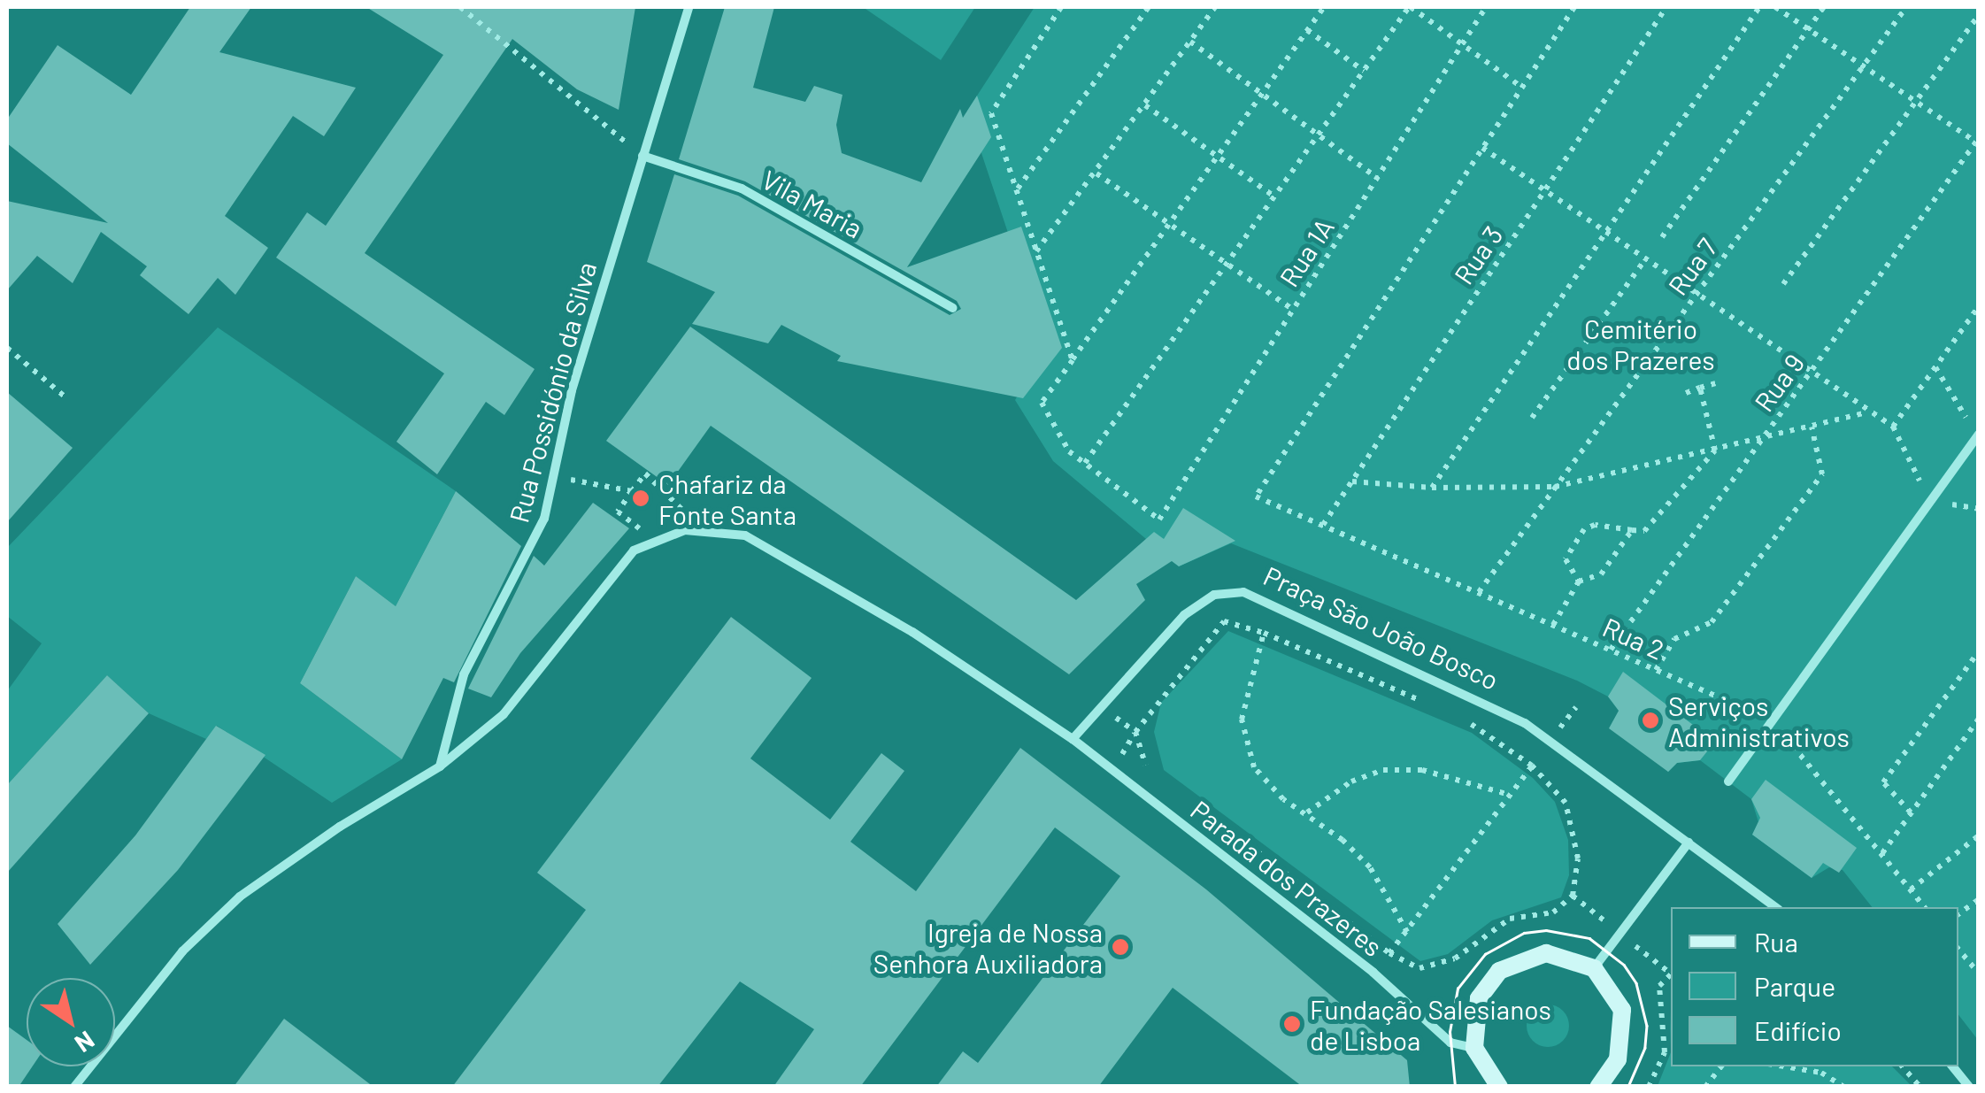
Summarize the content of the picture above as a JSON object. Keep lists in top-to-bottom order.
{
  "streets": {
    "street": [
      "Vila Maria",
      "Rua Possidónio da Silva",
      "Praça São João Bosco",
      "Parada dos Prazeres"
    ],
    "path": [
      "Rua 1A",
      "Rua 3",
      "Rua 7",
      "Rua 9",
      "Rua 2"
    ]
  },
  "crossings": [
    ["Vila Maria", "Rua Possidónio da Silva"],
    ["Rua 3", "Rua 2"],
    ["Rua 7", "Rua 2"],
    ["Rua 9", "Rua 2"],
    ["Praça São João Bosco", "Parada dos Prazeres"]
  ],
  "parks": ["Cemitério dos Prazeres"],
  "places": [
    "Chafariz da Fonte Santa",
    "Serviços Administrativos",
    "Igreja de Nossa Senhora Auxiliadora",
    "Fundação Salesianos de Lisboa"
  ],
  "legend": ["Rua", "Parque", "Edifício"],
  "north": "bottom right"
}
